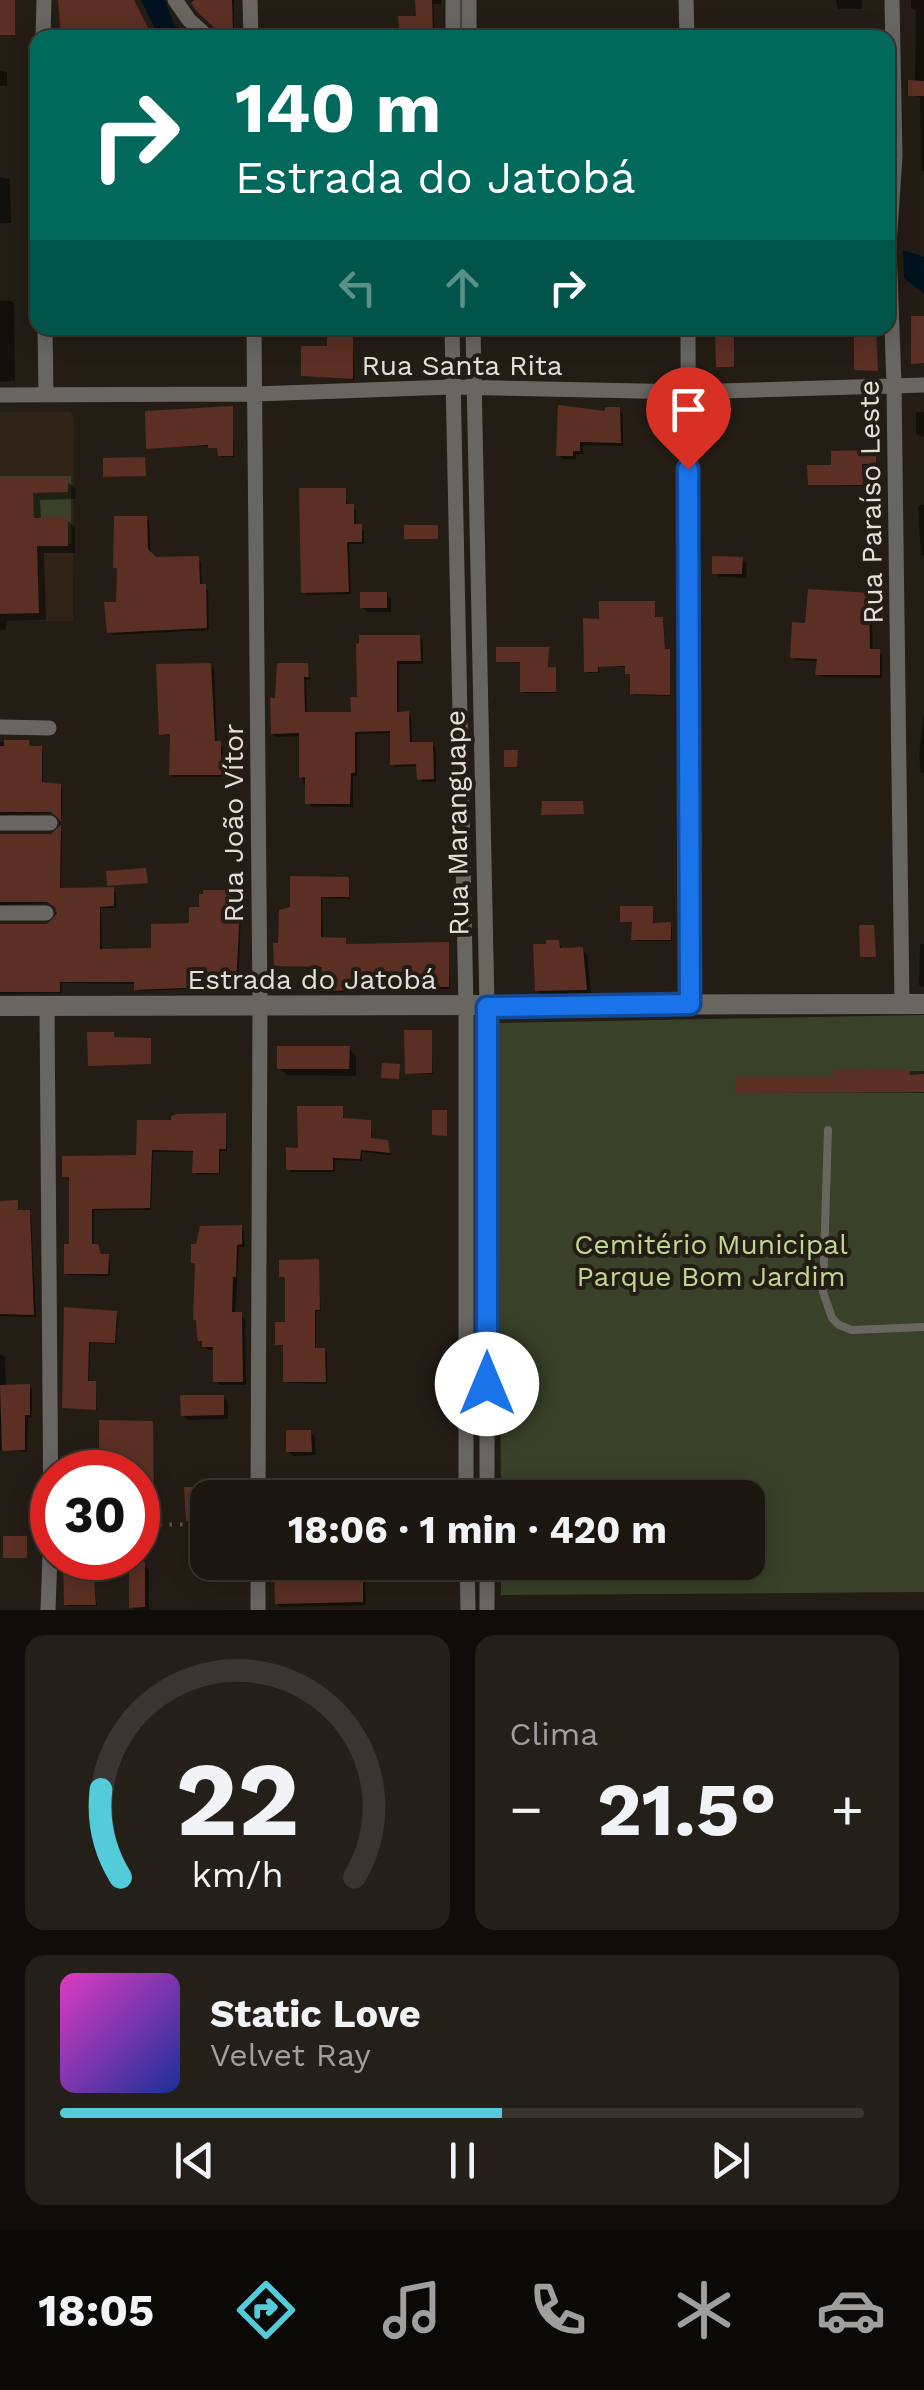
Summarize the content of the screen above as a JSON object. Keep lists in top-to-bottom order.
{
  "streets": {
    "street": [
      "Rua Santa Rita",
      "Rua Paraíso Leste",
      "Rua João Vítor",
      "Rua Maranguape",
      "Estrada do Jatobá"
    ]
  },
  "crossings": [
    ["Rua Santa Rita", "Rua Paraíso Leste"],
    ["Rua Santa Rita", "Rua João Vítor"],
    ["Rua Santa Rita", "Rua Maranguape"],
    ["Rua Paraíso Leste", "Estrada do Jatobá"],
    ["Rua João Vítor", "Estrada do Jatobá"],
    ["Rua Maranguape", "Estrada do Jatobá"]
  ],
  "parks": ["Cemitério Municipal Parque Bom Jardim"],
  "page": {
    "turn": ["140 m", "Estrada do Jatobá"],
    "limit": "30",
    "trip": "18:06 · 1 min · 420 m",
    "tile": "Clima",
    "heat": ["−", "21.5°", "+"],
    "song": ["Static Love", "Velvet Ray"],
    "tabs": "18:05",
    "gauge": ["22", "km/h"]
  }
}
